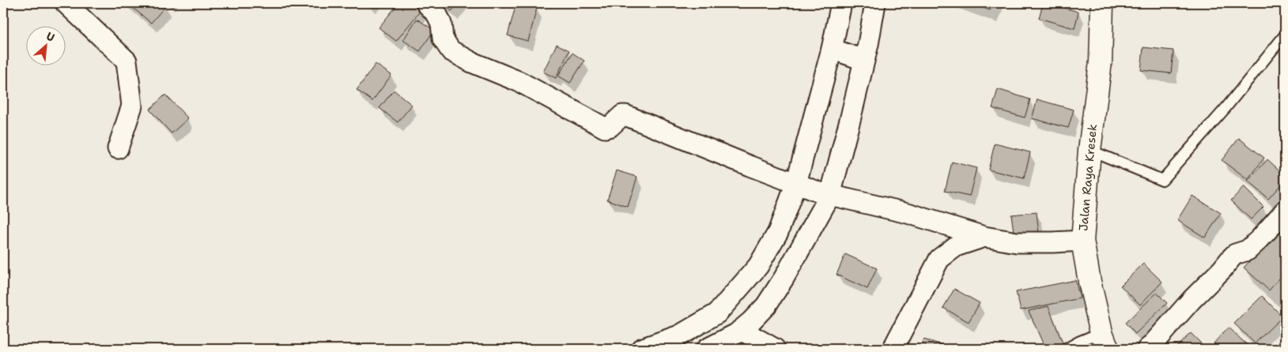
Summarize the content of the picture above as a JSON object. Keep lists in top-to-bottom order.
{
  "streets": {
    "main road": ["Jalan Raya Kresek"]
  },
  "north": "top right"
}
